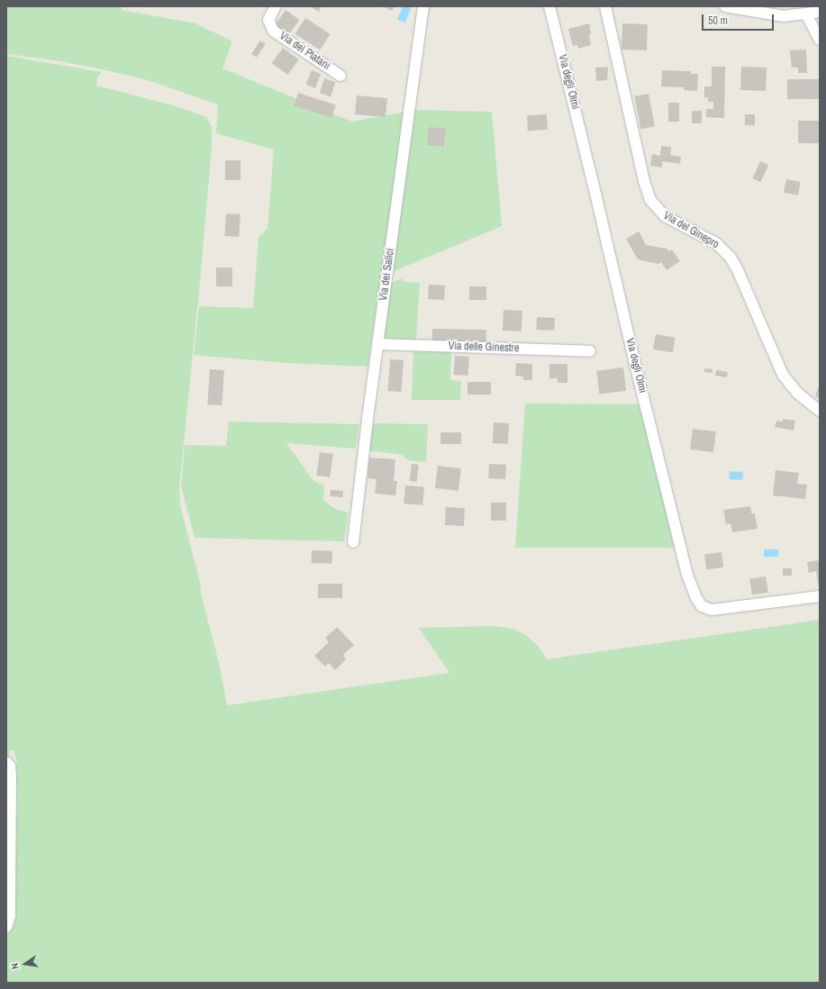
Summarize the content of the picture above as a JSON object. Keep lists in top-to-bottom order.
{
  "streets": {
    "street": [
      "Via dei Platani",
      "Via degli Olmi",
      "Via del Ginepro",
      "Via dei Salici",
      "Via delle Ginestre"
    ]
  },
  "crossings": [
    ["Via dei Salici", "Via delle Ginestre"]
  ],
  "scale_bar": "50 m",
  "north": "left"
}
